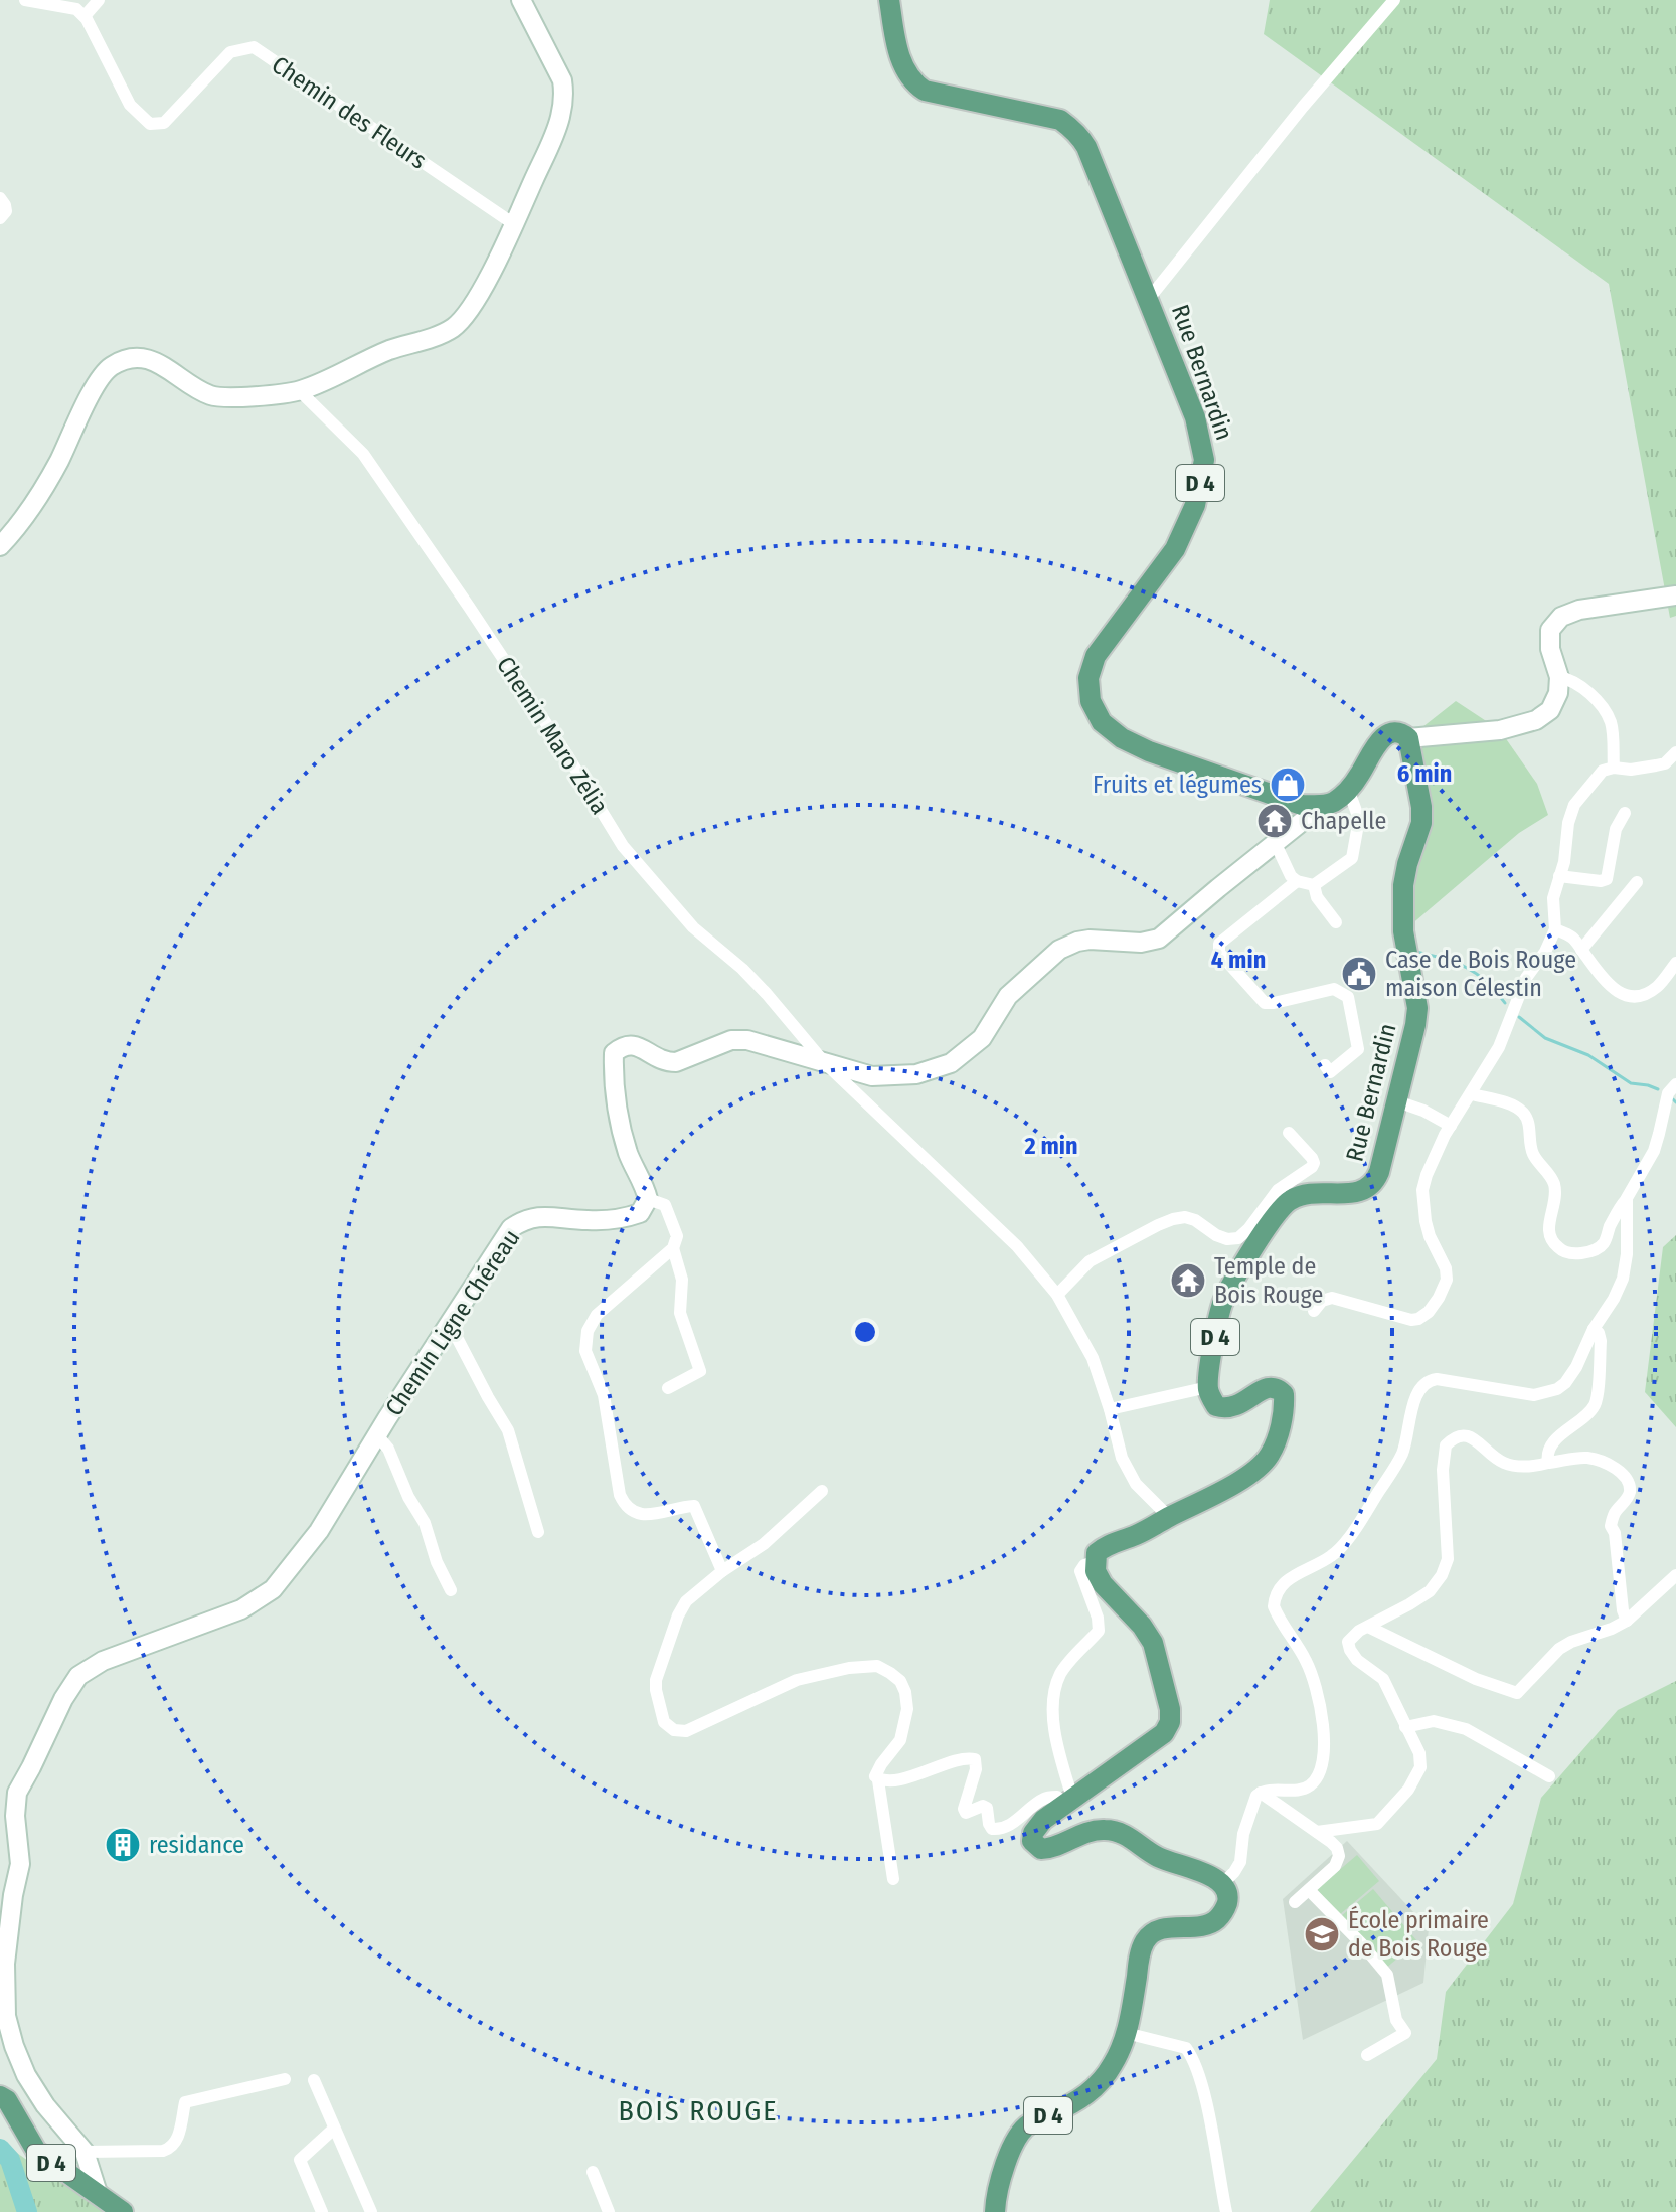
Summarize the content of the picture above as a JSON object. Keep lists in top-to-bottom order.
{
  "streets": {
    "main road": ["Rue Bernardin", "D 4"],
    "street": ["Chemin des Fleurs", "Chemin Maro Zélia", "Chemin Ligne Chéreau"]
  },
  "crossings": [
    ["Rue Bernardin", "D 4"],
    ["D 4", "Chemin Maro Zélia"],
    ["D 4", "Chemin Ligne Chéreau"]
  ],
  "districts": ["BOIS ROUGE"],
  "places": {
    "shop": ["Fruits et légumes"],
    "temple": ["Chapelle", "Temple de Bois Rouge"],
    "public building": ["Case de Bois Rouge maison Célestin"],
    "building": ["residance"],
    "school or university": ["École primaire de Bois Rouge"]
  },
  "rings": ["6 min", "4 min", "2 min"]
}
